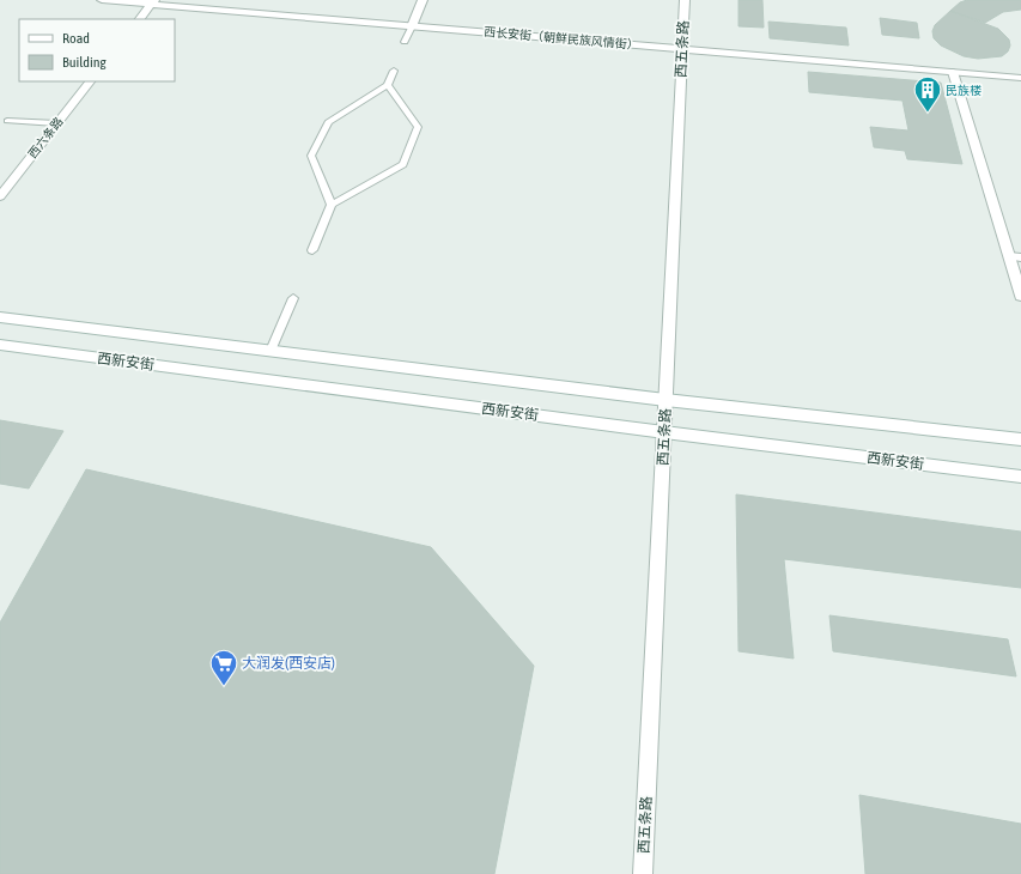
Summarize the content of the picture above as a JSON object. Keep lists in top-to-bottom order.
{
  "streets": {
    "street": [
      "西长安街（朝鲜民族风情街）",
      "西五条路",
      "西六条路",
      "西新安街"
    ]
  },
  "crossings": [
    ["西长安街（朝鲜民族风情街）", "西五条路"],
    ["西五条路", "西新安街"]
  ],
  "places": {
    "building": ["民族楼"],
    "supermarket": ["大润发(西安店)"]
  },
  "legend": ["Road", "Building"]
}
